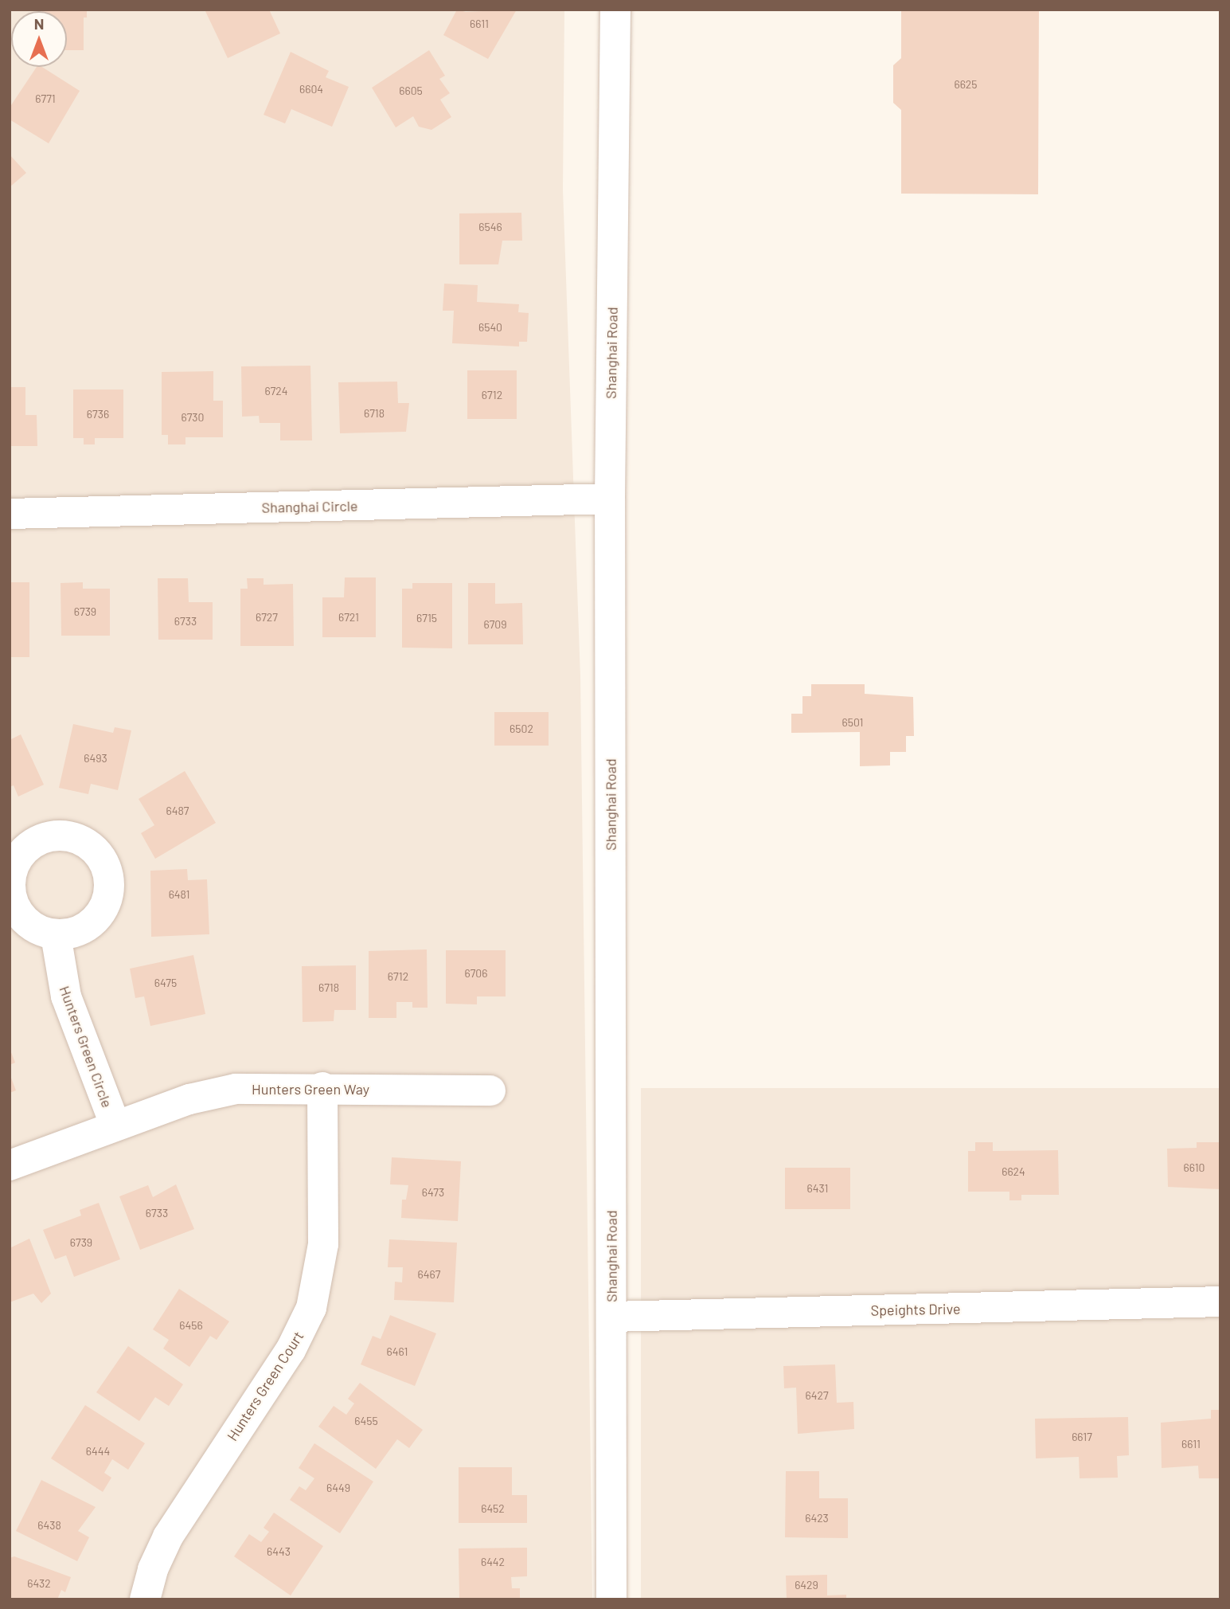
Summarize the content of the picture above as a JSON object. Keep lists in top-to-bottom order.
{
  "streets": {
    "street": [
      "Shanghai Road",
      "Shanghai Circle",
      "Hunters Green Circle",
      "Hunters Green Way",
      "Speights Drive",
      "Hunters Green Court"
    ]
  },
  "crossings": [
    ["Shanghai Road", "Shanghai Circle"],
    ["Shanghai Road", "Speights Drive"],
    ["Hunters Green Circle", "Hunters Green Way"],
    ["Hunters Green Way", "Hunters Green Court"]
  ],
  "house_numbers": [
    "6611",
    "6625",
    "6604",
    "6605",
    "6771",
    "6546",
    "6540",
    "6724",
    "6712",
    "6718",
    "6736",
    "6730",
    "6739",
    "6727",
    "6721",
    "6715",
    "6733",
    "6709",
    "6501",
    "6502",
    "6493",
    "6487",
    "6481",
    "6706",
    "6712",
    "6475",
    "6718",
    "6610",
    "6624",
    "6431",
    "6473",
    "6733",
    "6739",
    "6467",
    "6456",
    "6461",
    "6427",
    "6455",
    "6617",
    "6611",
    "6444",
    "6449",
    "6452",
    "6423",
    "6438",
    "6443",
    "6442",
    "6432",
    "6429"
  ],
  "north": "top"
}
